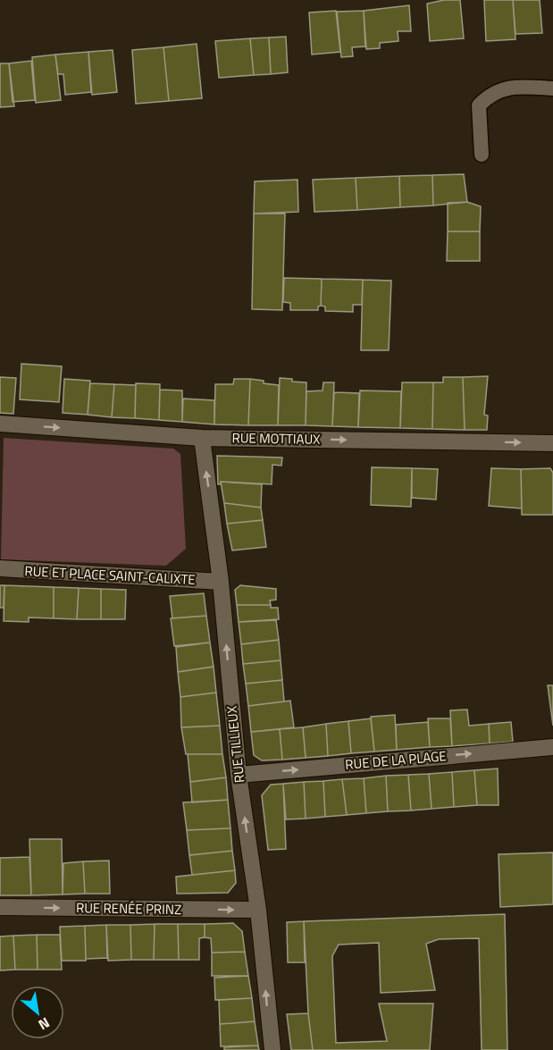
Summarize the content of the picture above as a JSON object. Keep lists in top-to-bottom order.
{
  "streets": {
    "street": [
      "RUE MOTTIAUX",
      "RUE ET PLACE SAINT-CALIXTE",
      "RUE TILLIEUX",
      "RUE DE LA PLAGE",
      "RUE RENÉE PRINZ"
    ]
  },
  "crossings": [
    ["RUE MOTTIAUX", "RUE TILLIEUX"],
    ["RUE ET PLACE SAINT-CALIXTE", "RUE TILLIEUX"],
    ["RUE TILLIEUX", "RUE DE LA PLAGE"],
    ["RUE TILLIEUX", "RUE RENÉE PRINZ"]
  ],
  "one_way": [
    "RUE MOTTIAUX",
    "RUE TILLIEUX",
    "RUE DE LA PLAGE",
    "RUE RENÉE PRINZ"
  ],
  "north": "bottom right"
}
